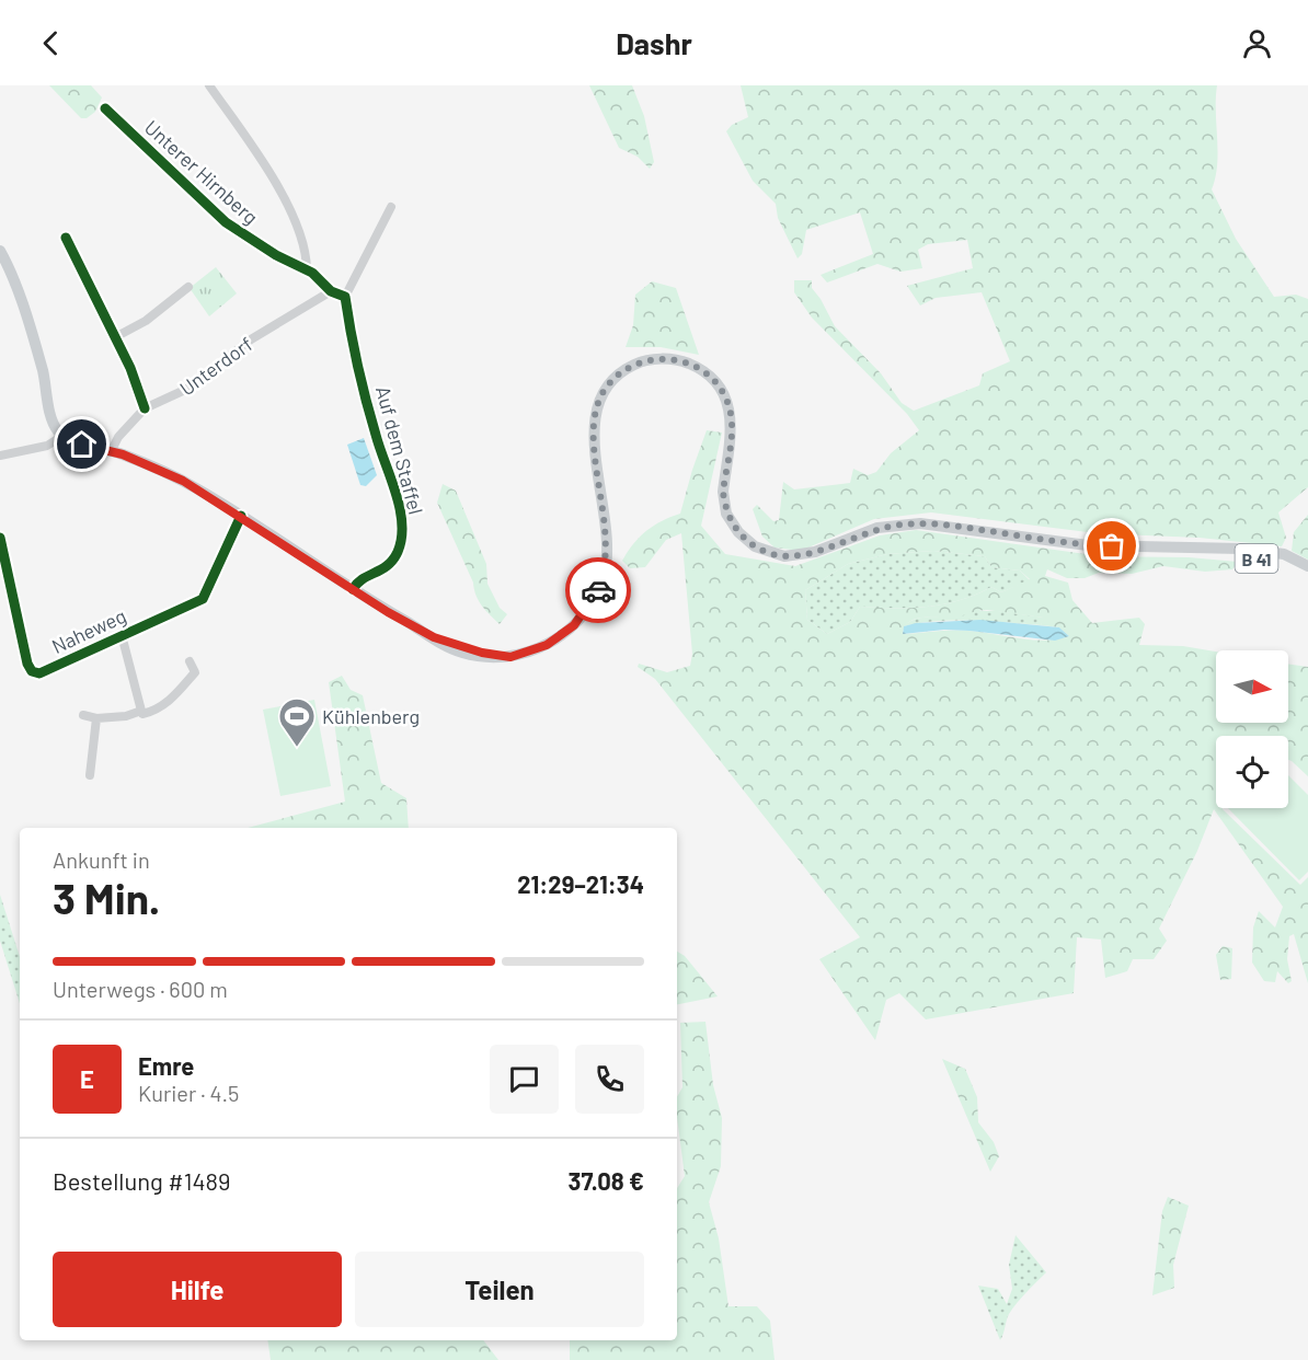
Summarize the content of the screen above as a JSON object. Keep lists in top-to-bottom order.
{
  "streets": {
    "main road": ["B 41"],
    "street": [
      "Unterer Hirnberg",
      "Unterdorf",
      "Auf dem Staffel",
      "Naheweg"
    ]
  },
  "crossings": [
    ["Unterer Hirnberg", "Unterdorf"],
    ["Unterer Hirnberg", "Auf dem Staffel"],
    ["Unterdorf", "B 41"],
    ["Auf dem Staffel", "B 41"],
    ["B 41", "Naheweg"]
  ],
  "places": {
    "sports": ["Kühlenberg"]
  },
  "north": "right",
  "page": {
    "header": "Dashr",
    "heading": ["3 Min.", "Ankunft in", "21:29–21:34"],
    "panel": [
      "Emre",
      "Kurier · 4.5",
      "Bestellung #1489",
      "37.08 €"
    ],
    "bar": "Unterwegs · 600 m",
    "round": "E",
    "buttons": ["Hilfe", "Teilen"]
  }
}
